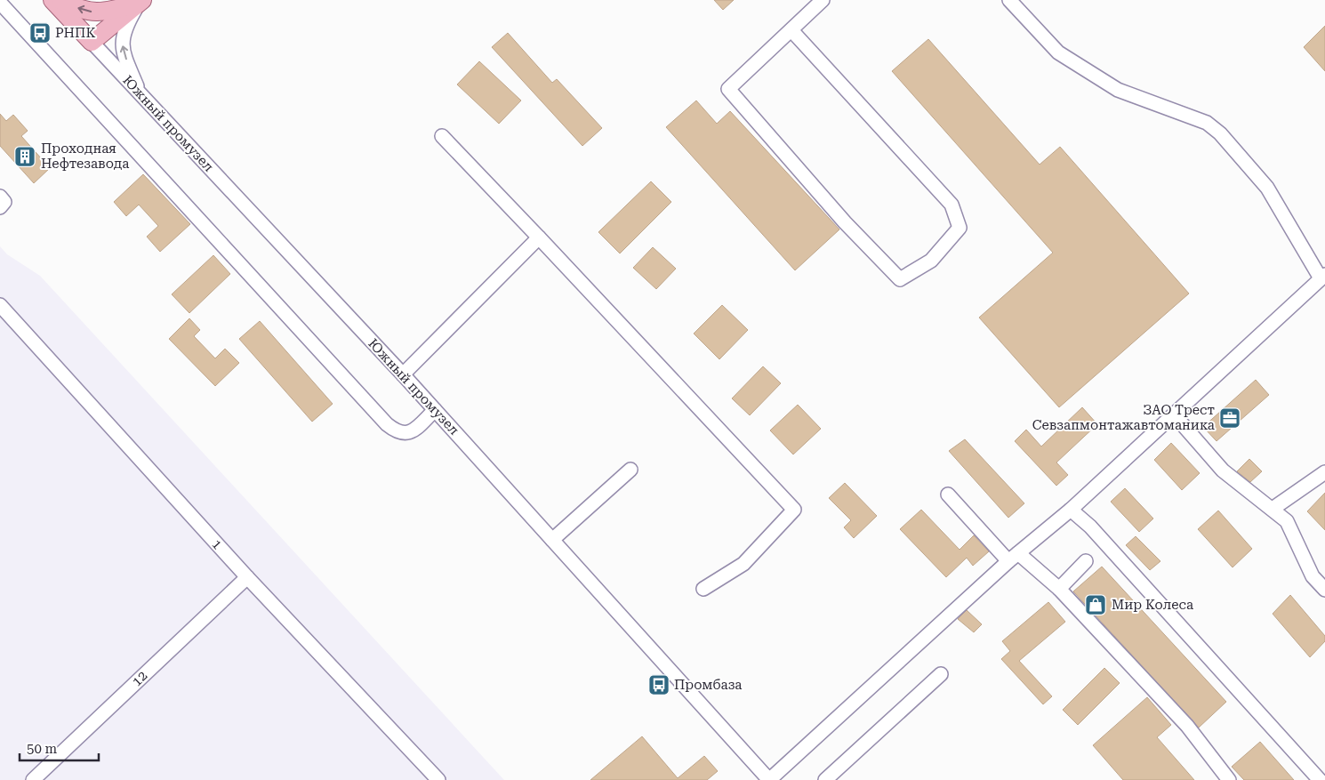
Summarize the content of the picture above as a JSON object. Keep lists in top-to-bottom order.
{
  "streets": {
    "main road": ["Южный промузел"],
    "street": ["1", "12"]
  },
  "crossings": [
    ["1", "12"]
  ],
  "places": {
    "bus stop": ["РНПК", "Промбаза"],
    "building": ["Проходная Нефтезавода"],
    "office": ["ЗАО Трест Севзапмонтажавтоманика"],
    "shop": ["Мир Колеса"]
  },
  "scale_bar": "50 m"
}
